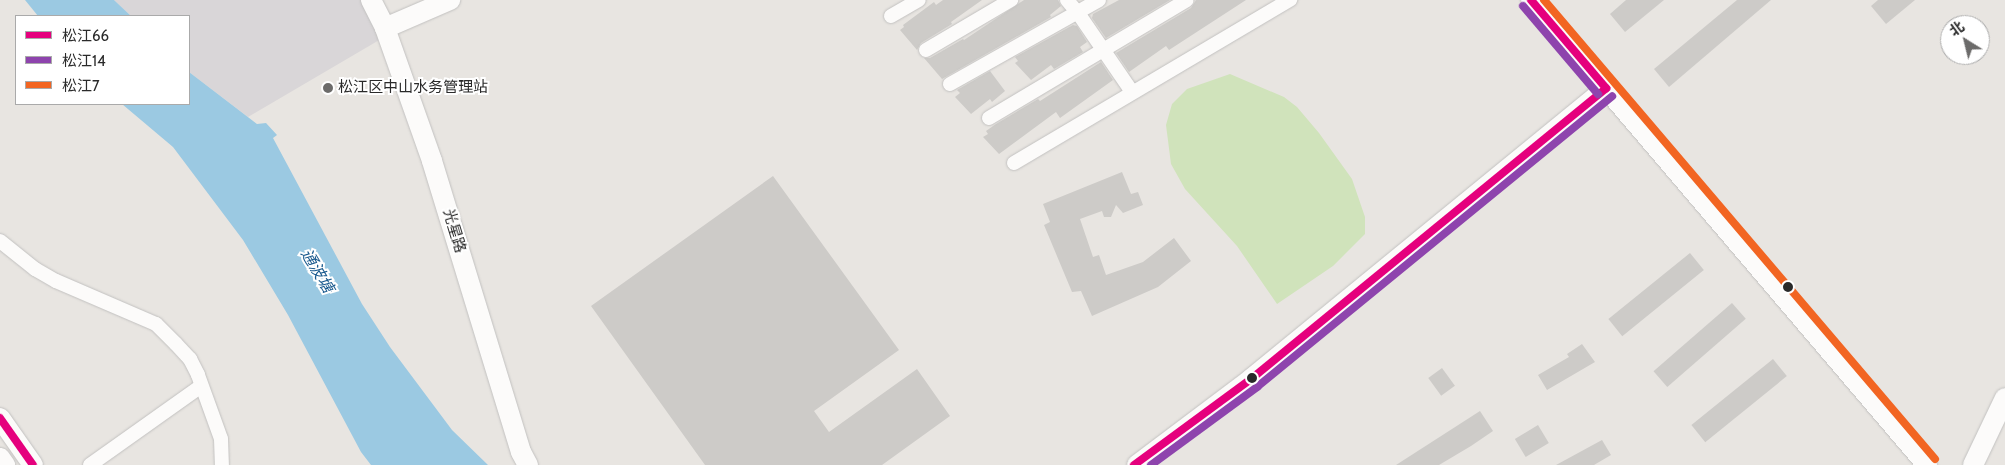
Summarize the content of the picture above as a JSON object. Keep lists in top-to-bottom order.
{
  "streets": {
    "street": ["光星路"]
  },
  "water": ["通波塘"],
  "places": ["松江区中山水务管理站"],
  "lines": ["transit line 松江66", "transit line 松江7", "transit line 松江14"],
  "legend": ["松江66", "松江14", "松江7"],
  "north": "top left"
}
